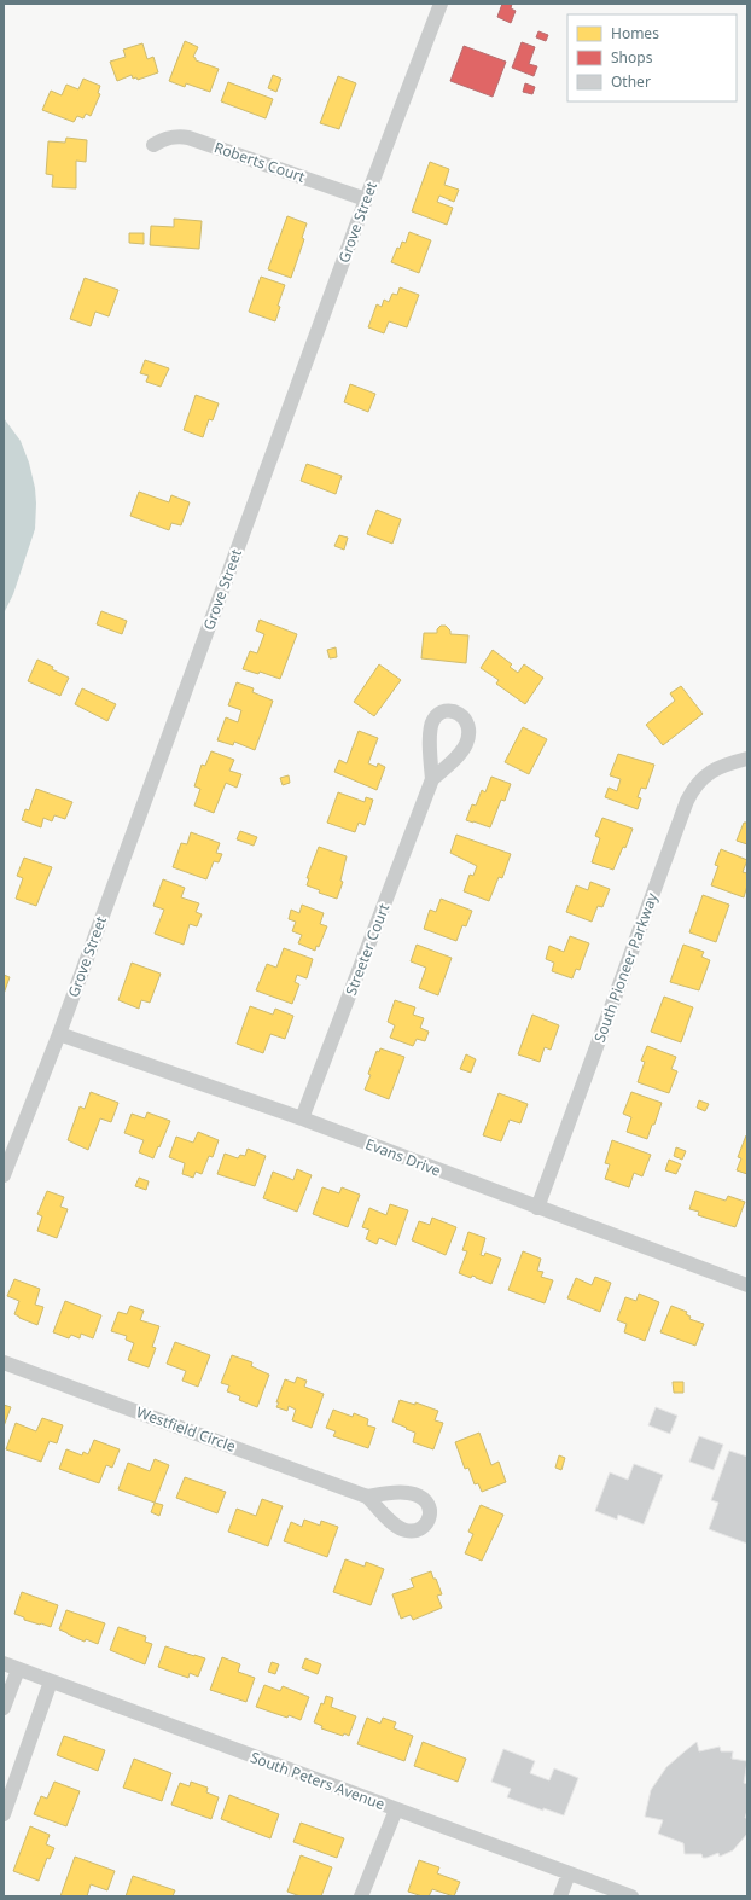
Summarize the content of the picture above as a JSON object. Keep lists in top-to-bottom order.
{
  "streets": {
    "street": [
      "Roberts Court",
      "Grove Street",
      "Streeter Court",
      "South Pioneer Parkway",
      "Evans Drive",
      "Westfield Circle",
      "South Peters Avenue"
    ]
  },
  "crossings": [
    ["Roberts Court", "Grove Street"],
    ["Grove Street", "Evans Drive"],
    ["Streeter Court", "Evans Drive"],
    ["South Pioneer Parkway", "Evans Drive"]
  ],
  "legend": ["Homes", "Shops", "Other"]
}
